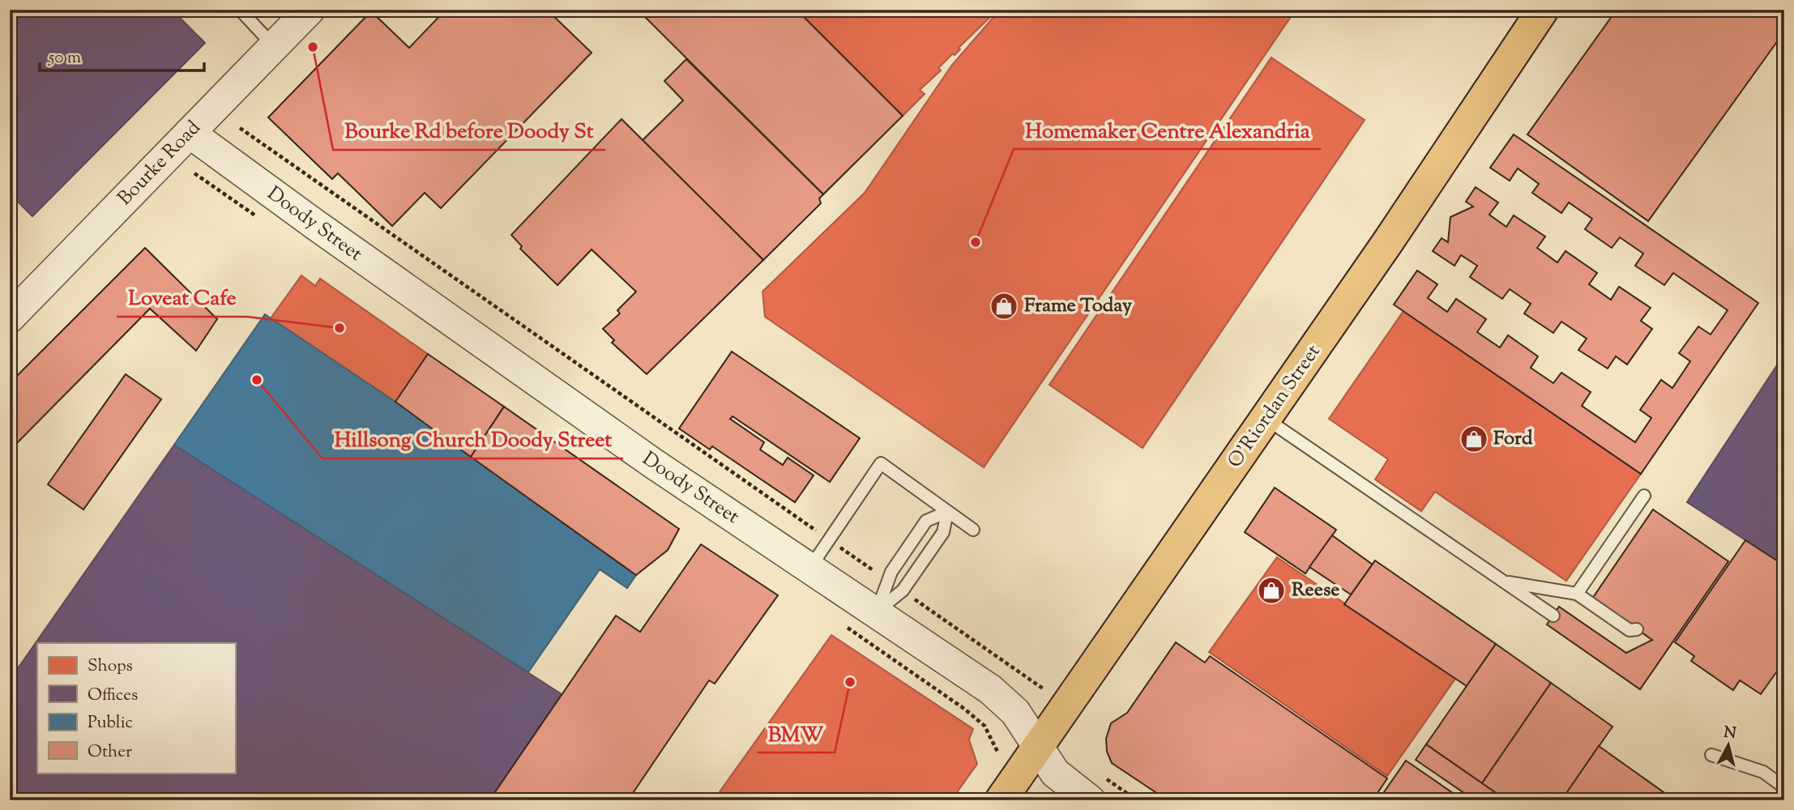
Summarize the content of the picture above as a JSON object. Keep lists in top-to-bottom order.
{
  "streets": {
    "main road": ["O'Riordan Street"],
    "street": ["Bourke Road", "Doody Street"]
  },
  "crossings": [
    ["Bourke Road", "Doody Street"],
    ["Doody Street", "O'Riordan Street"]
  ],
  "places": {
    "other": [
      "Bourke Rd before Doody St",
      "Homemaker Centre Alexandria",
      "Loveat Cafe",
      "Hillsong Church Doody Street",
      "BMW"
    ],
    "shop": ["Frame Today", "Ford", "Reese"]
  },
  "legend": [
    "Shops",
    "Offices",
    "Public",
    "Other"
  ],
  "scale_bar": "50 m",
  "north": "top"
}
